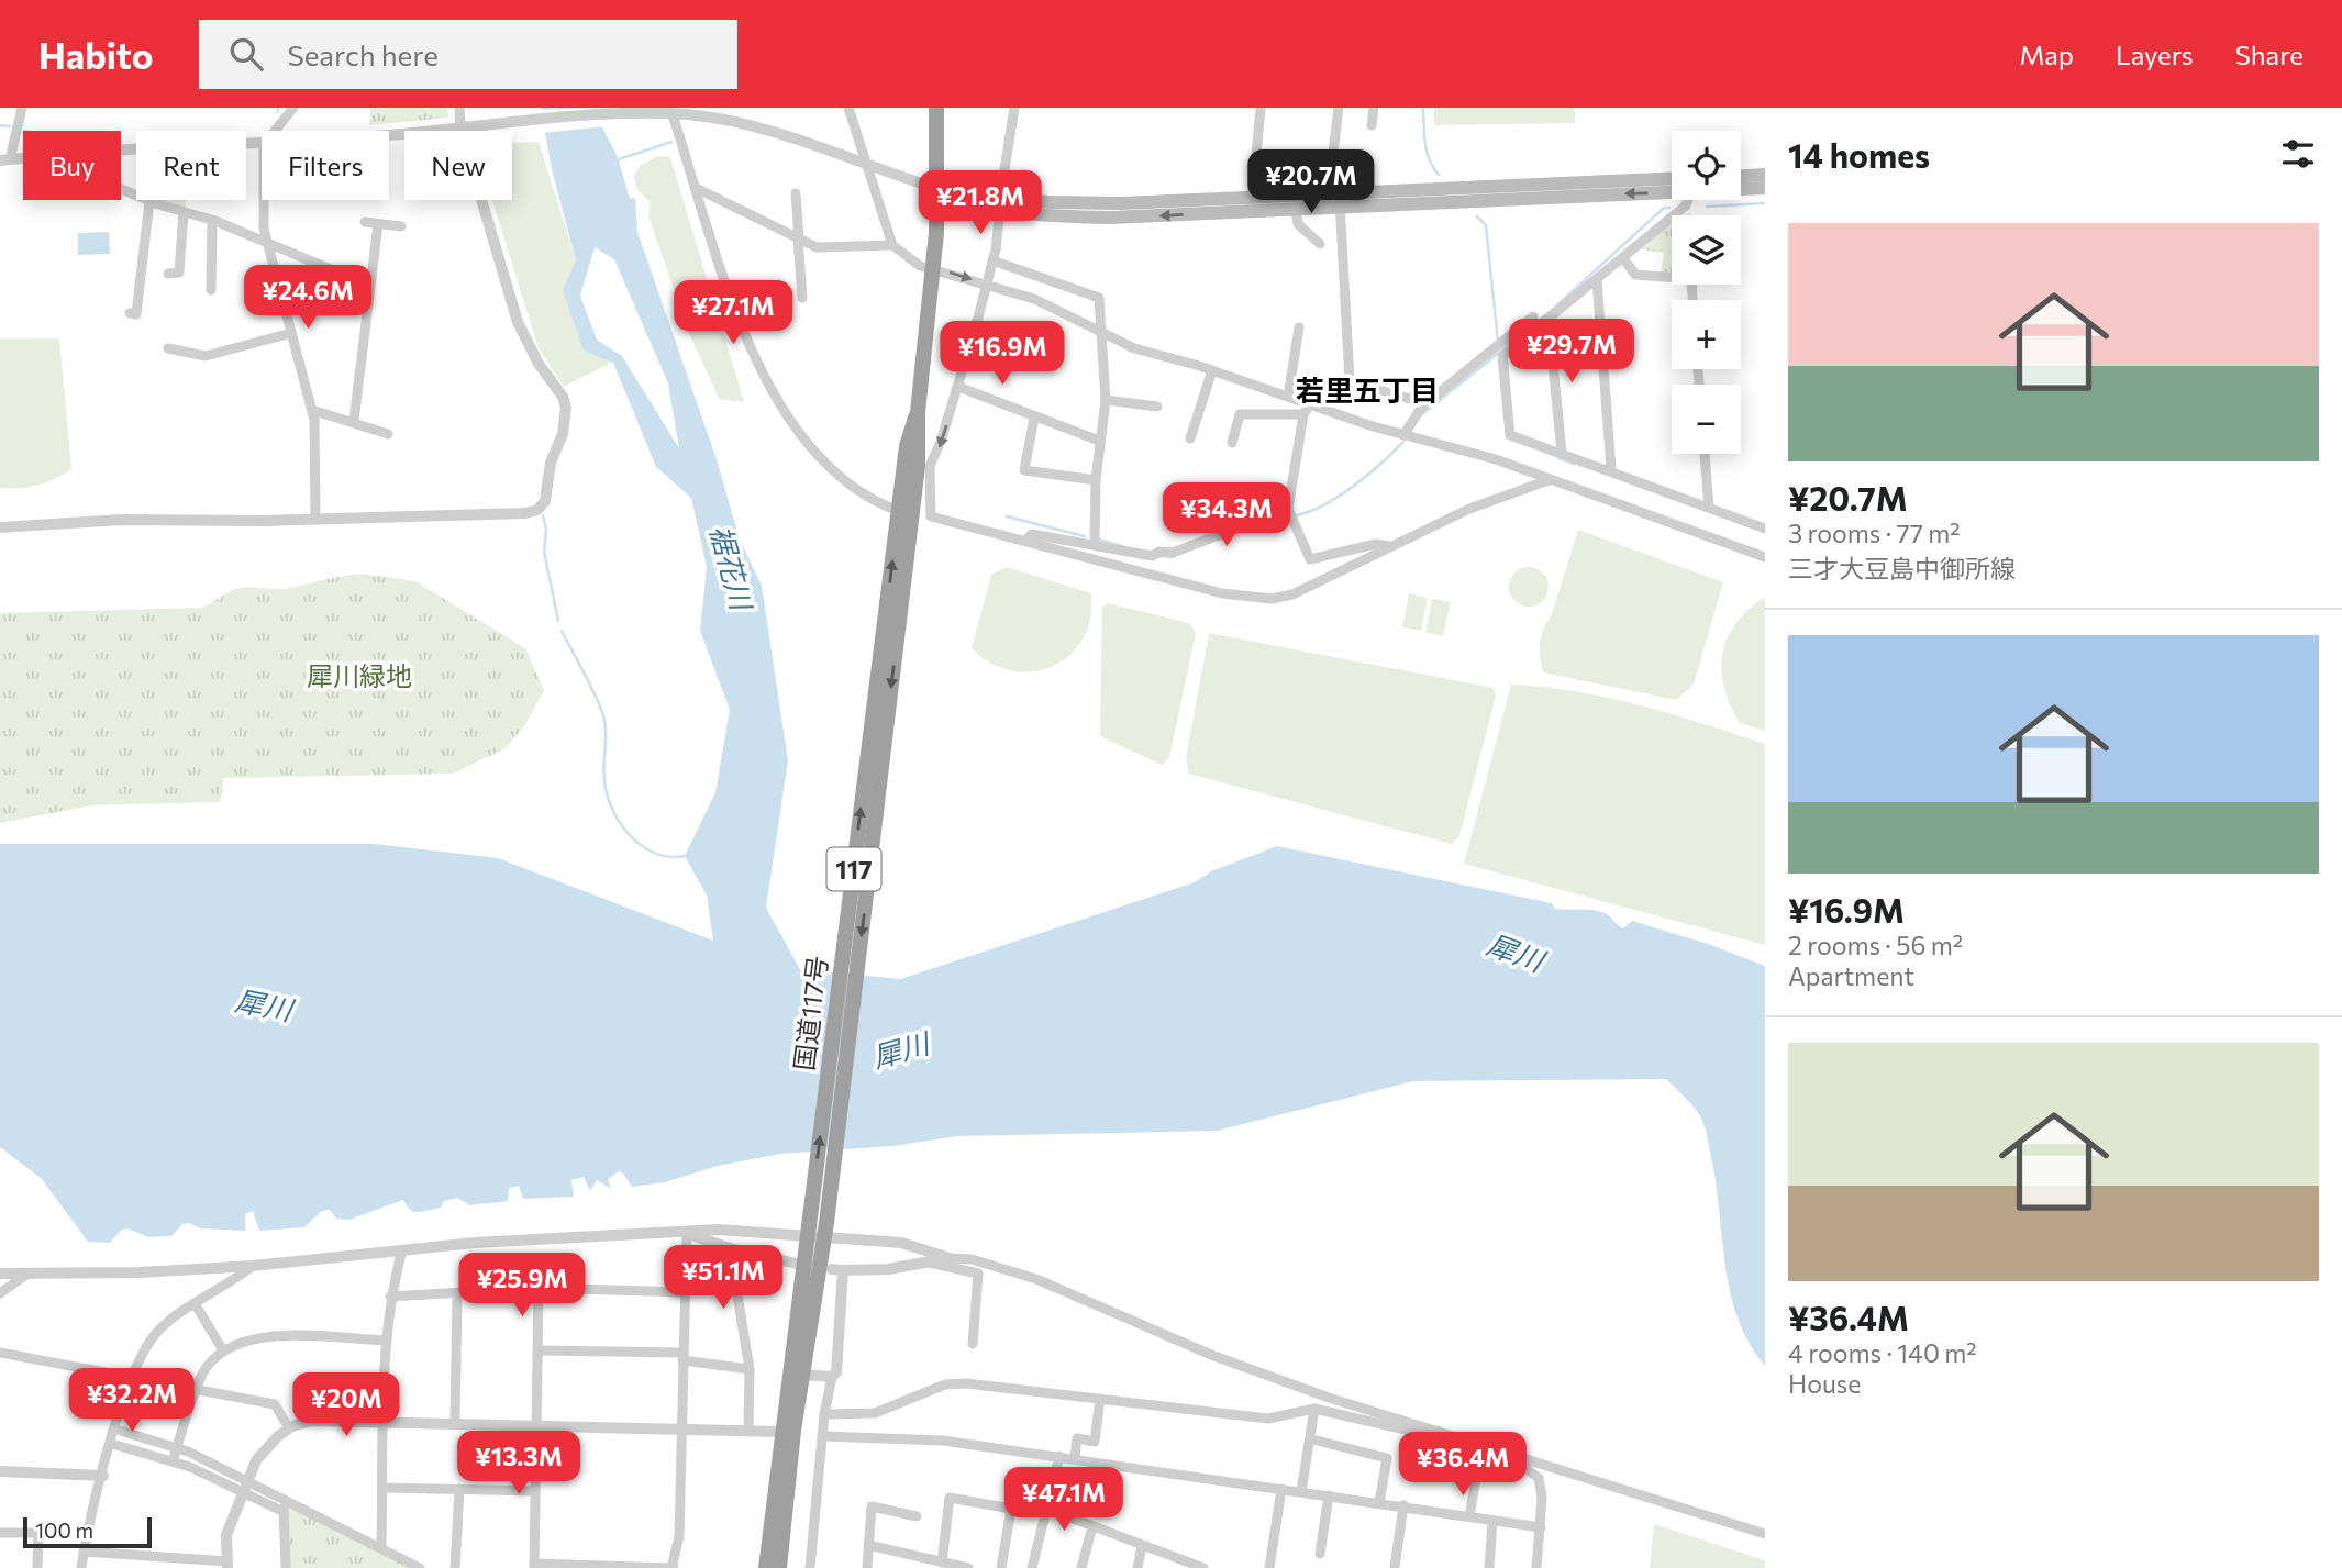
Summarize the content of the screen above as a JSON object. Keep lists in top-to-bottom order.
{
  "streets": {
    "highway": ["117", "国道117号"]
  },
  "crossings": [
    ["117", "国道117号"]
  ],
  "districts": ["若里五丁目"],
  "water": ["裾花川", "犀川"],
  "parks": ["犀川緑地"],
  "scale_bar": "100 m",
  "page": {
    "header": "Habito",
    "search": "Search here",
    "nav": ["Map", "Layers", "Share"],
    "heading": "14 homes",
    "map_buttons": ["+", "−"],
    "chip": [
      "Buy",
      "Rent",
      "Filters",
      "New"
    ],
    "price": [
      "¥20.7M",
      "¥21.8M",
      "¥24.6M",
      "¥27.1M",
      "¥29.7M",
      "¥16.9M",
      "¥34.3M",
      "¥51.1M",
      "¥25.9M",
      "¥32.2M",
      "¥20M",
      "¥13.3M",
      "¥36.4M",
      "¥47.1M"
    ],
    "list": [
      {
        "name": "¥20.7M",
        "note": "3 rooms · 77 m² · 三才大豆島中御所線"
      },
      {
        "name": "¥16.9M",
        "note": "2 rooms · 56 m² · Apartment"
      },
      {
        "name": "¥36.4M",
        "note": "4 rooms · 140 m² · House"
      }
    ],
    "scale": "100 m"
  }
}
